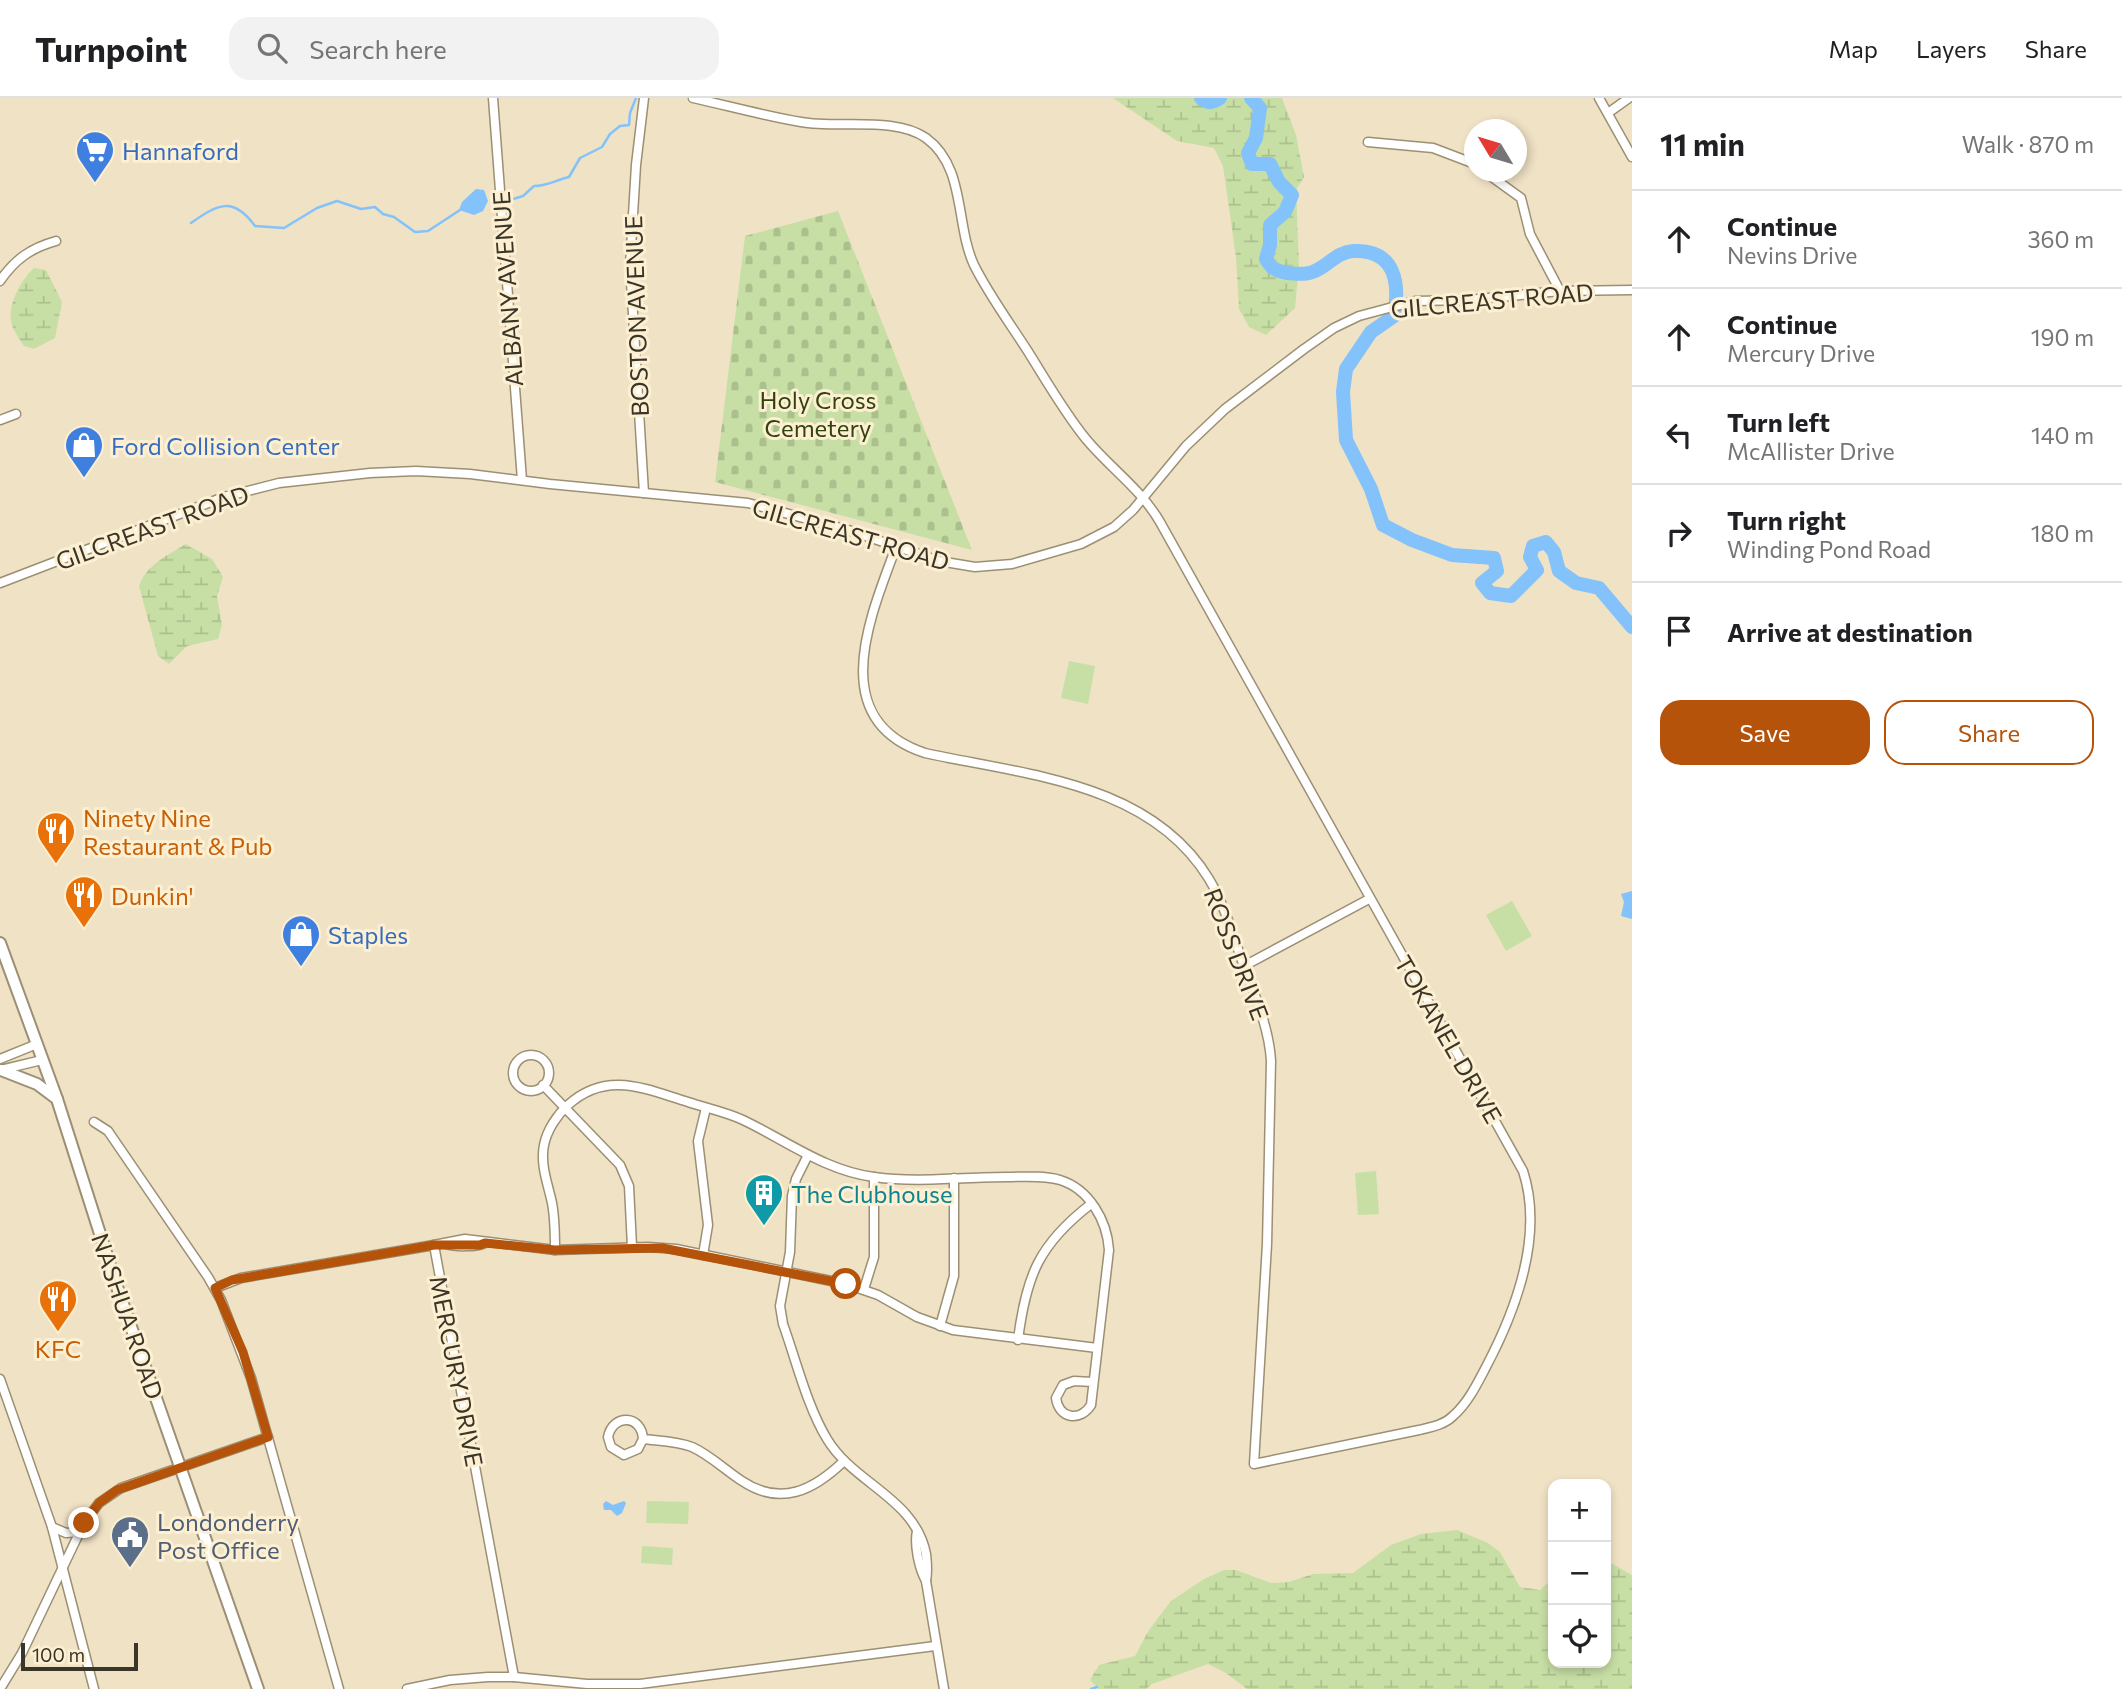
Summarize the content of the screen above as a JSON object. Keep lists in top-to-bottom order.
{
  "streets": {
    "main road": ["NASHUA ROAD"],
    "street": [
      "ALBANY AVENUE",
      "GILCREAST ROAD",
      "BOSTON AVENUE",
      "ROSS DRIVE",
      "TOKANEL DRIVE",
      "MERCURY DRIVE"
    ]
  },
  "crossings": [
    ["ALBANY AVENUE", "GILCREAST ROAD"],
    ["GILCREAST ROAD", "BOSTON AVENUE"],
    ["GILCREAST ROAD", "ROSS DRIVE"],
    ["GILCREAST ROAD", "TOKANEL DRIVE"],
    ["ROSS DRIVE", "TOKANEL DRIVE"]
  ],
  "parks": ["Holy Cross Cemetery"],
  "places": {
    "supermarket": ["Hannaford"],
    "shop": ["Ford Collision Center", "Staples"],
    "restaurant": ["Ninety Nine Restaurant & Pub", "Dunkin'", "KFC"],
    "building": ["The Clubhouse"],
    "public building": ["Londonderry Post Office"]
  },
  "scale_bar": "100 m",
  "north": "top left",
  "page": {
    "header": "Turnpoint",
    "search": "Search here",
    "nav": ["Map", "Layers", "Share"],
    "heading": ["11 min", "Walk · 870 m"],
    "list": [
      ["Continue", "Nevins Drive", "360 m"],
      ["Continue", "Mercury Drive", "190 m"],
      ["Turn left", "McAllister Drive", "140 m"],
      ["Turn right", "Winding Pond Road", "180 m"],
      "Arrive at destination"
    ],
    "buttons": ["Save", "Share"],
    "map_buttons": ["+", "−"],
    "scale": "100 m"
  }
}
